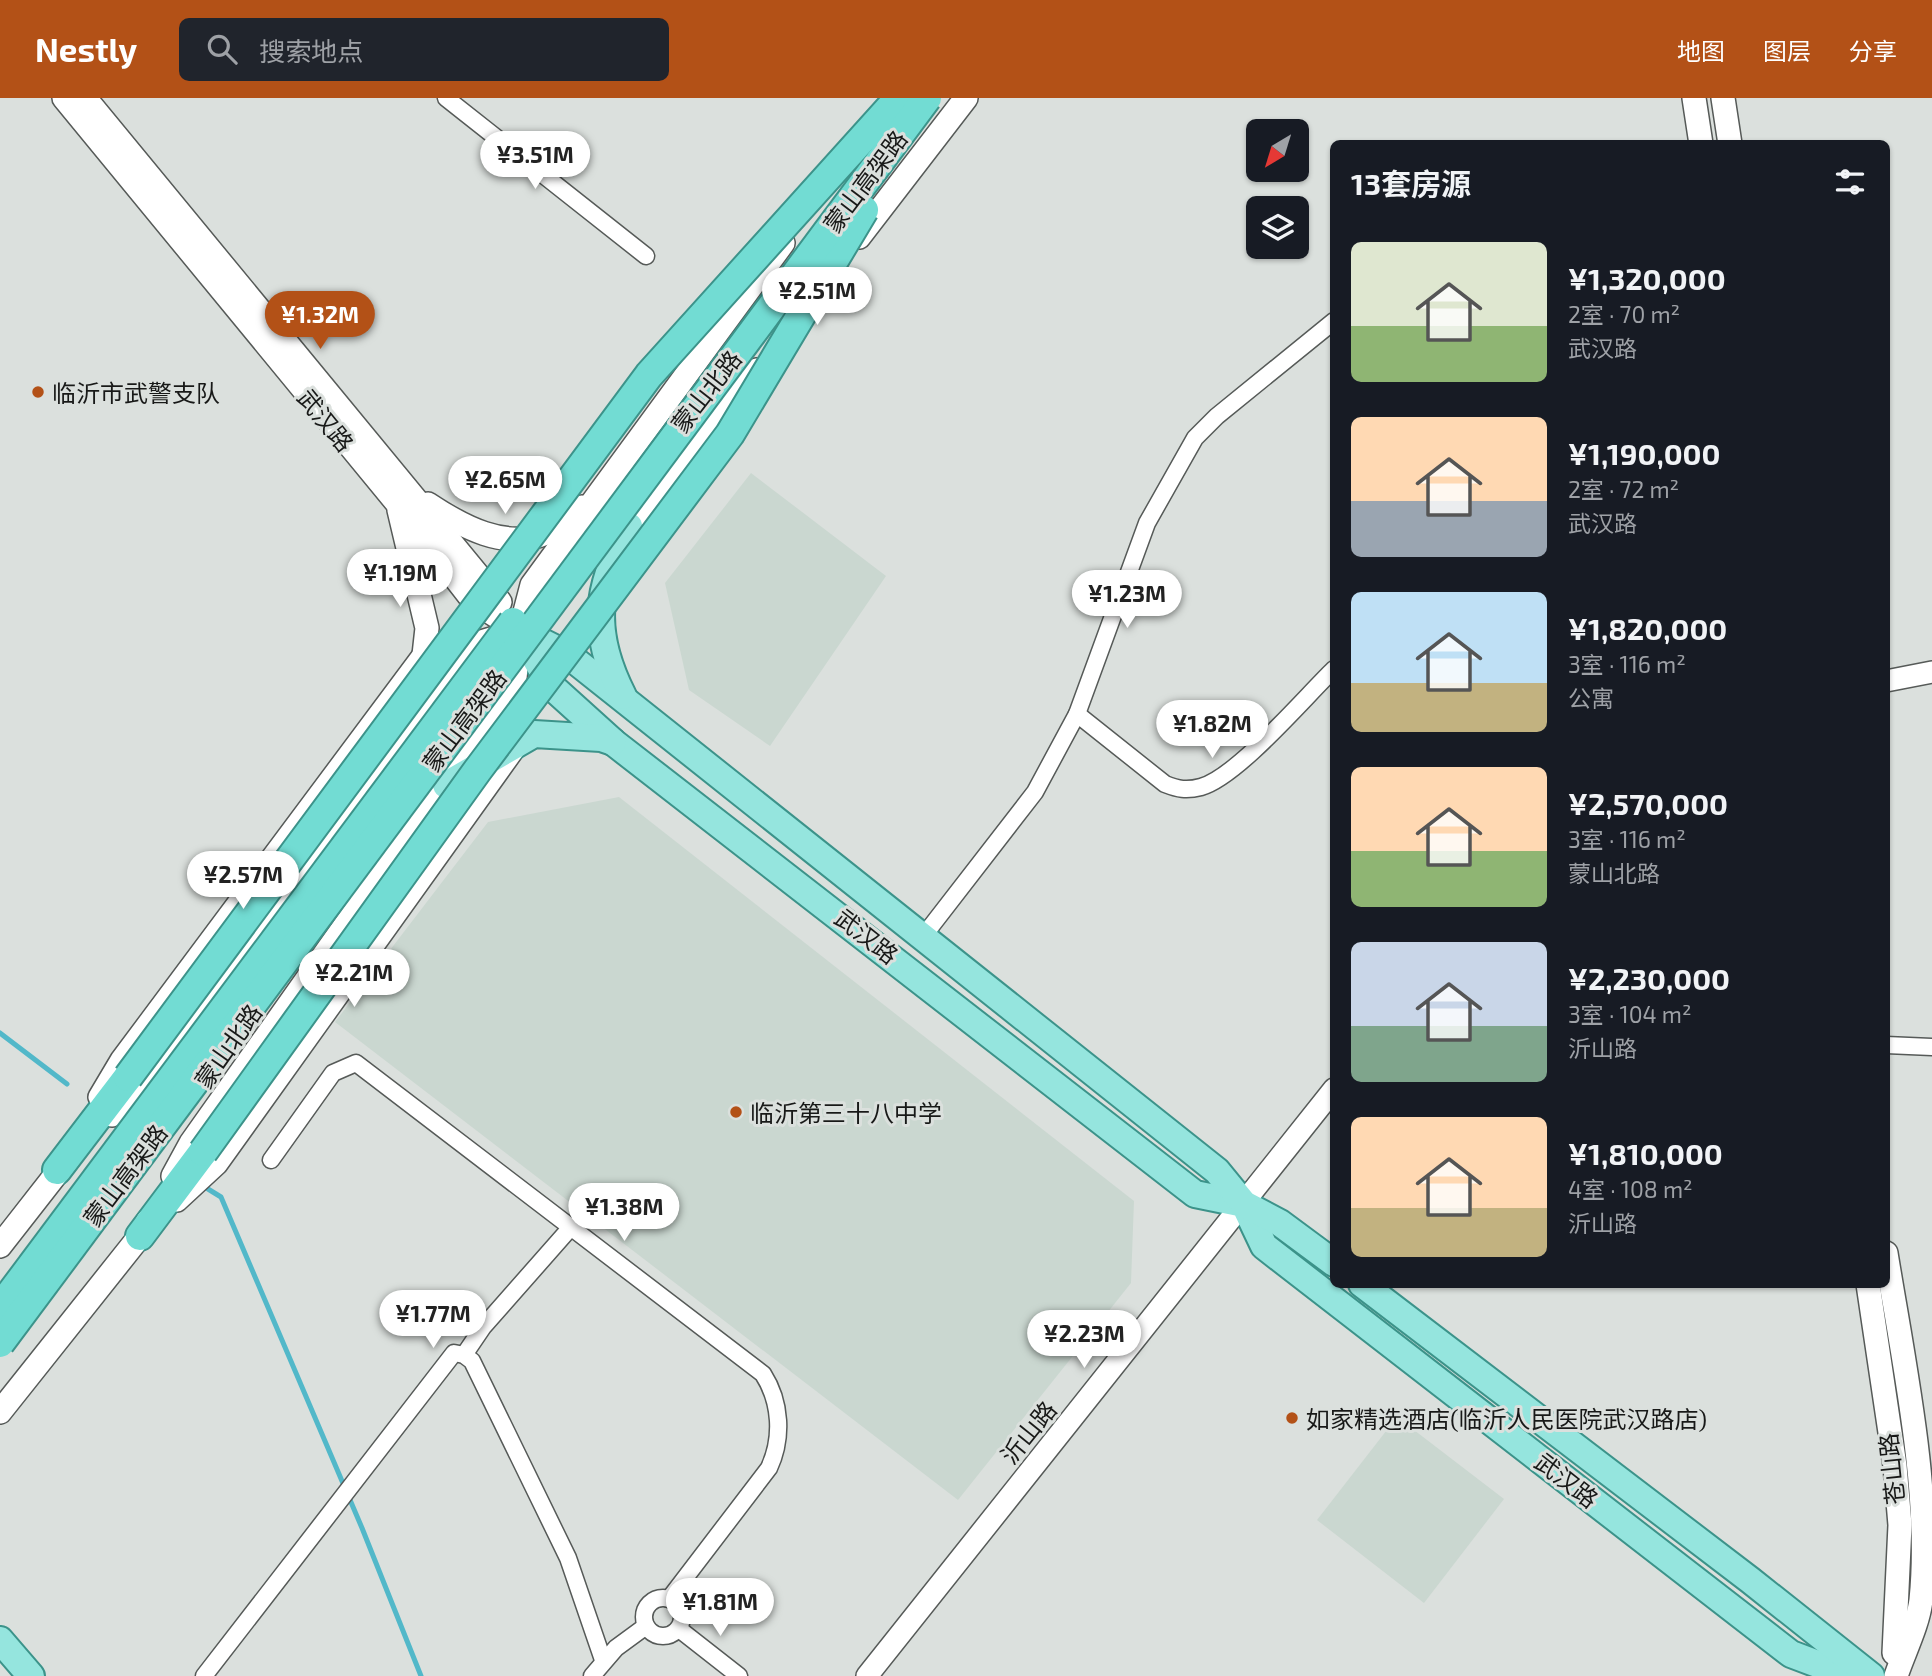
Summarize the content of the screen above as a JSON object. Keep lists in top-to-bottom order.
{
  "streets": {
    "highway": ["蒙山高架路"],
    "main road": ["蒙山北路", "武汉路", "苍山路"],
    "street": ["沂山路"]
  },
  "crossings": [
    ["蒙山北路", "武汉路"],
    ["武汉路", "沂山路"]
  ],
  "places": ["临沂市武警支队", "临沂第三十八中学", "如家精选酒店(临沂人民医院武汉路店)"],
  "north": "bottom left",
  "page": {
    "header": "Nestly",
    "search": "搜索地点",
    "nav": ["地图", "图层", "分享"],
    "price": [
      "¥3.51M",
      "¥2.51M",
      "¥1.32M",
      "¥2.65M",
      "¥1.19M",
      "¥1.23M",
      "¥1.82M",
      "¥2.57M",
      "¥2.21M",
      "¥1.38M",
      "¥1.77M",
      "¥2.23M",
      "¥1.81M"
    ],
    "heading": "13套房源",
    "list": [
      {
        "name": "¥1,320,000",
        "note": "2室 · 70 m² · 武汉路"
      },
      {
        "name": "¥1,190,000",
        "note": "2室 · 72 m² · 武汉路"
      },
      {
        "name": "¥1,820,000",
        "note": "3室 · 116 m² · 公寓"
      },
      {
        "name": "¥2,570,000",
        "note": "3室 · 116 m² · 蒙山北路"
      },
      {
        "name": "¥2,230,000",
        "note": "3室 · 104 m² · 沂山路"
      },
      {
        "name": "¥1,810,000",
        "note": "4室 · 108 m² · 沂山路"
      }
    ]
  }
}
